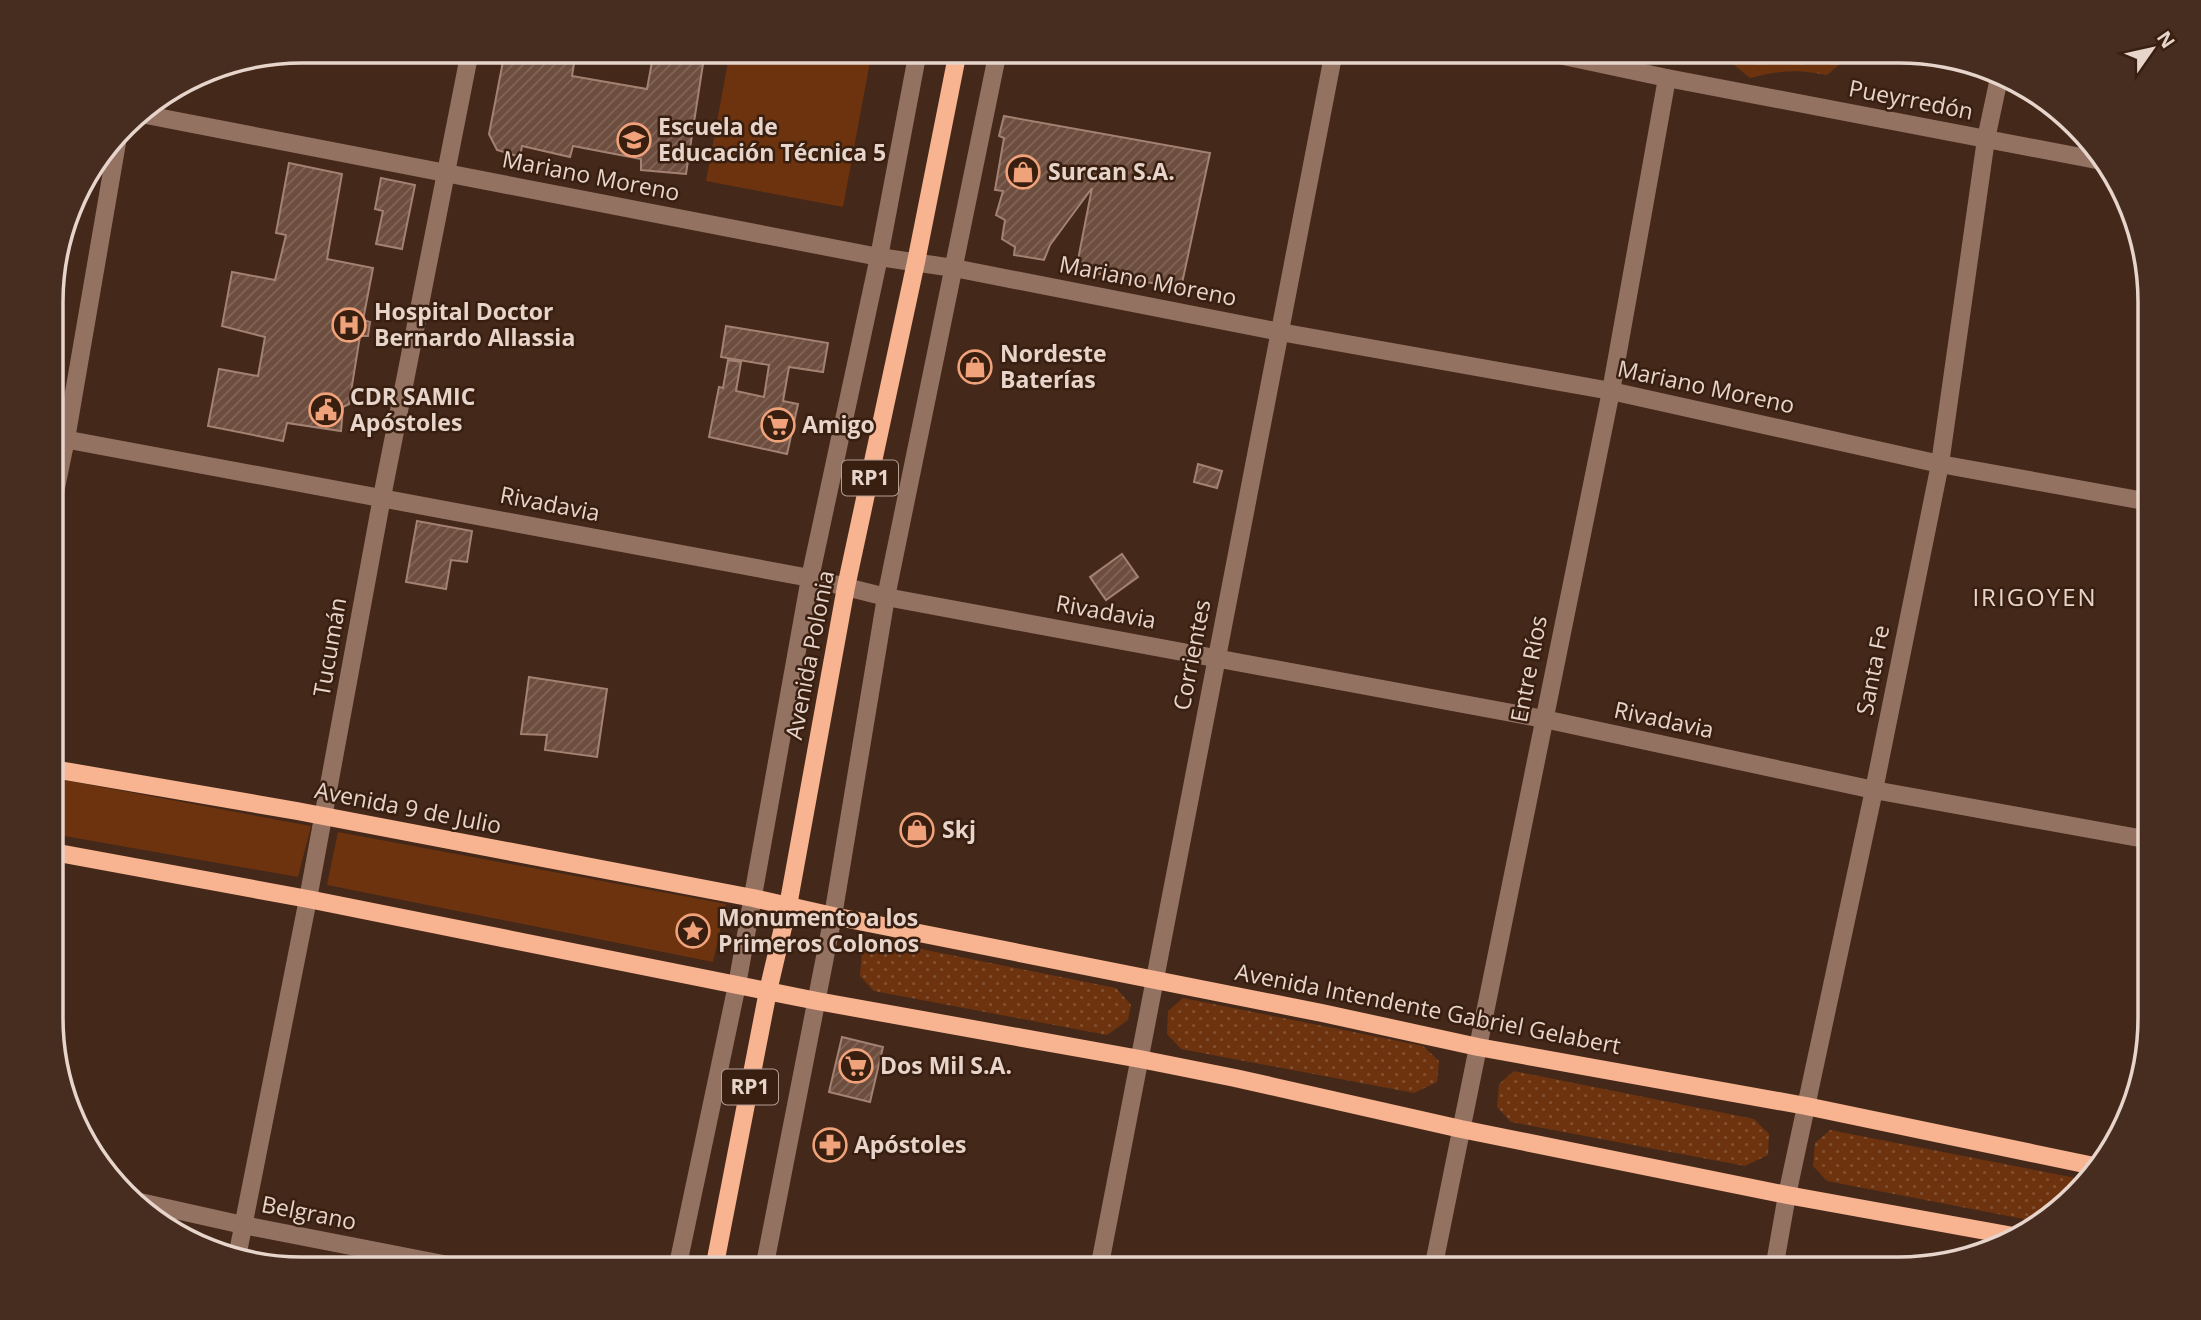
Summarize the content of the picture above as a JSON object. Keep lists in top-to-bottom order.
{
  "streets": {
    "main road": [
      "RP1",
      "Avenida Polonia",
      "Avenida 9 de Julio",
      "Avenida Intendente Gabriel Gelabert"
    ],
    "street": [
      "Pueyrredón",
      "Mariano Moreno",
      "Rivadavia",
      "Tucumán",
      "Corrientes",
      "Entre Ríos",
      "Santa Fe",
      "Belgrano"
    ]
  },
  "crossings": [
    ["Pueyrredón", "Entre Ríos"],
    ["Pueyrredón", "Santa Fe"],
    ["Mariano Moreno", "Tucumán"],
    ["Mariano Moreno", "Avenida Polonia"],
    ["Mariano Moreno", "Corrientes"],
    ["Mariano Moreno", "Entre Ríos"],
    ["Mariano Moreno", "Santa Fe"],
    ["Rivadavia", "Tucumán"],
    ["Rivadavia", "Avenida Polonia"],
    ["Rivadavia", "Corrientes"],
    ["Rivadavia", "Entre Ríos"],
    ["Rivadavia", "Santa Fe"],
    ["Tucumán", "Avenida 9 de Julio"],
    ["Tucumán", "Belgrano"],
    ["Avenida Polonia", "Avenida 9 de Julio"],
    ["Avenida Polonia", "Avenida Intendente Gabriel Gelabert"],
    ["Corrientes", "Avenida Intendente Gabriel Gelabert"],
    ["Entre Ríos", "Avenida Intendente Gabriel Gelabert"],
    ["Santa Fe", "Avenida Intendente Gabriel Gelabert"],
    ["Avenida 9 de Julio", "Avenida Intendente Gabriel Gelabert"]
  ],
  "districts": ["IRIGOYEN"],
  "places": {
    "school or university": ["Escuela de Educación Técnica 5"],
    "shop": ["Surcan S.A.", "Nordeste Baterías", "Skj"],
    "hospital": ["Hospital Doctor Bernardo Allassia"],
    "public building": ["CDR SAMIC Apóstoles"],
    "supermarket": ["Amigo", "Dos Mil S.A."],
    "place": ["Monumento a los Primeros Colonos"],
    "pharmacy": ["Apóstoles"]
  },
  "north": "top right"
}
